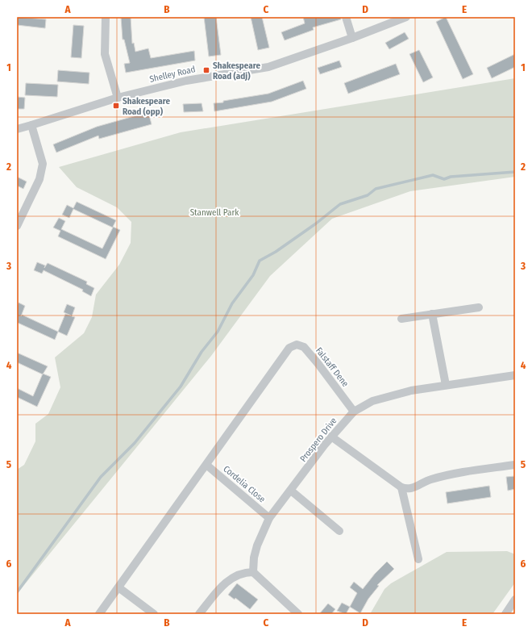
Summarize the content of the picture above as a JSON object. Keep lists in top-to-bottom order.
{
  "streets": {
    "street": [
      "Shelley Road",
      "Falstaff Dene",
      "Prospero Drive",
      "Cordelia Close"
    ]
  },
  "crossings": [
    ["Falstaff Dene", "Prospero Drive"],
    ["Falstaff Dene", "Cordelia Close"],
    ["Prospero Drive", "Cordelia Close"]
  ],
  "parks": ["Stanwell Park"],
  "places": {
    "transit": ["Shakespeare Road (adj)", "Shakespeare Road (opp)"]
  },
  "grid": {
    "columns": [
      "A",
      "B",
      "C",
      "D",
      "E"
    ],
    "rows": [
      "1",
      "2",
      "3",
      "4",
      "5",
      "6"
    ]
  }
}
